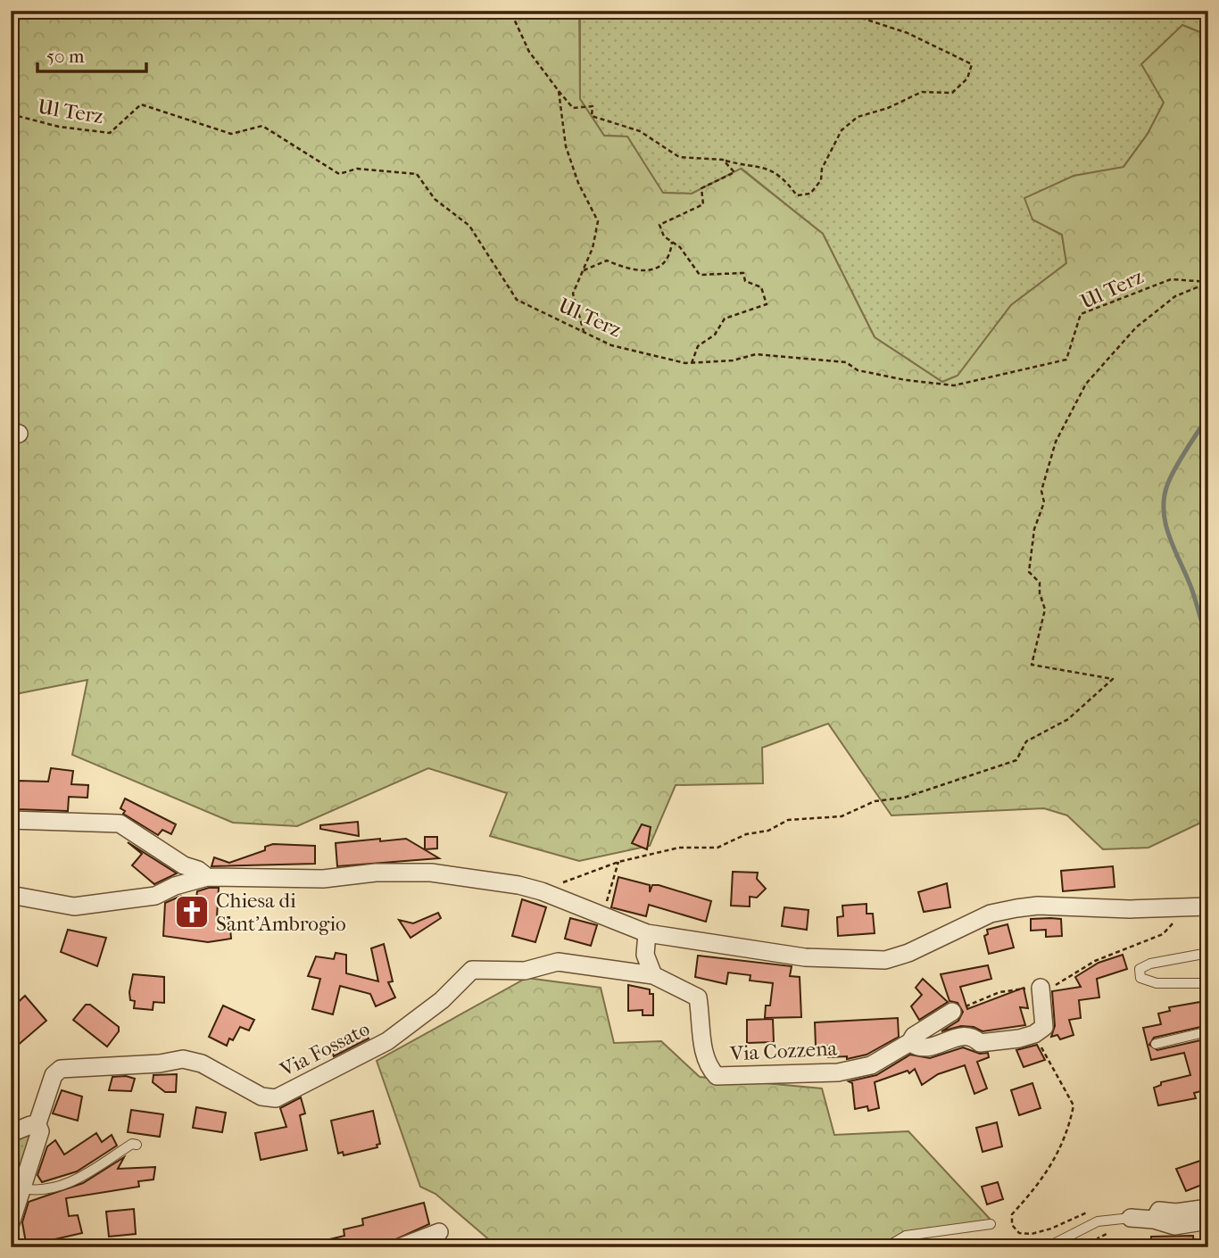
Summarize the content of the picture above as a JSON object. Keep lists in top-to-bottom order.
{
  "streets": {
    "street": ["Via Fossato", "Via Cozzena"],
    "path": ["Ul Terz"]
  },
  "crossings": [
    ["Via Fossato", "Via Cozzena"]
  ],
  "places": {
    "church": ["Chiesa di Sant'Ambrogio"]
  },
  "scale_bar": "50 m"
}
